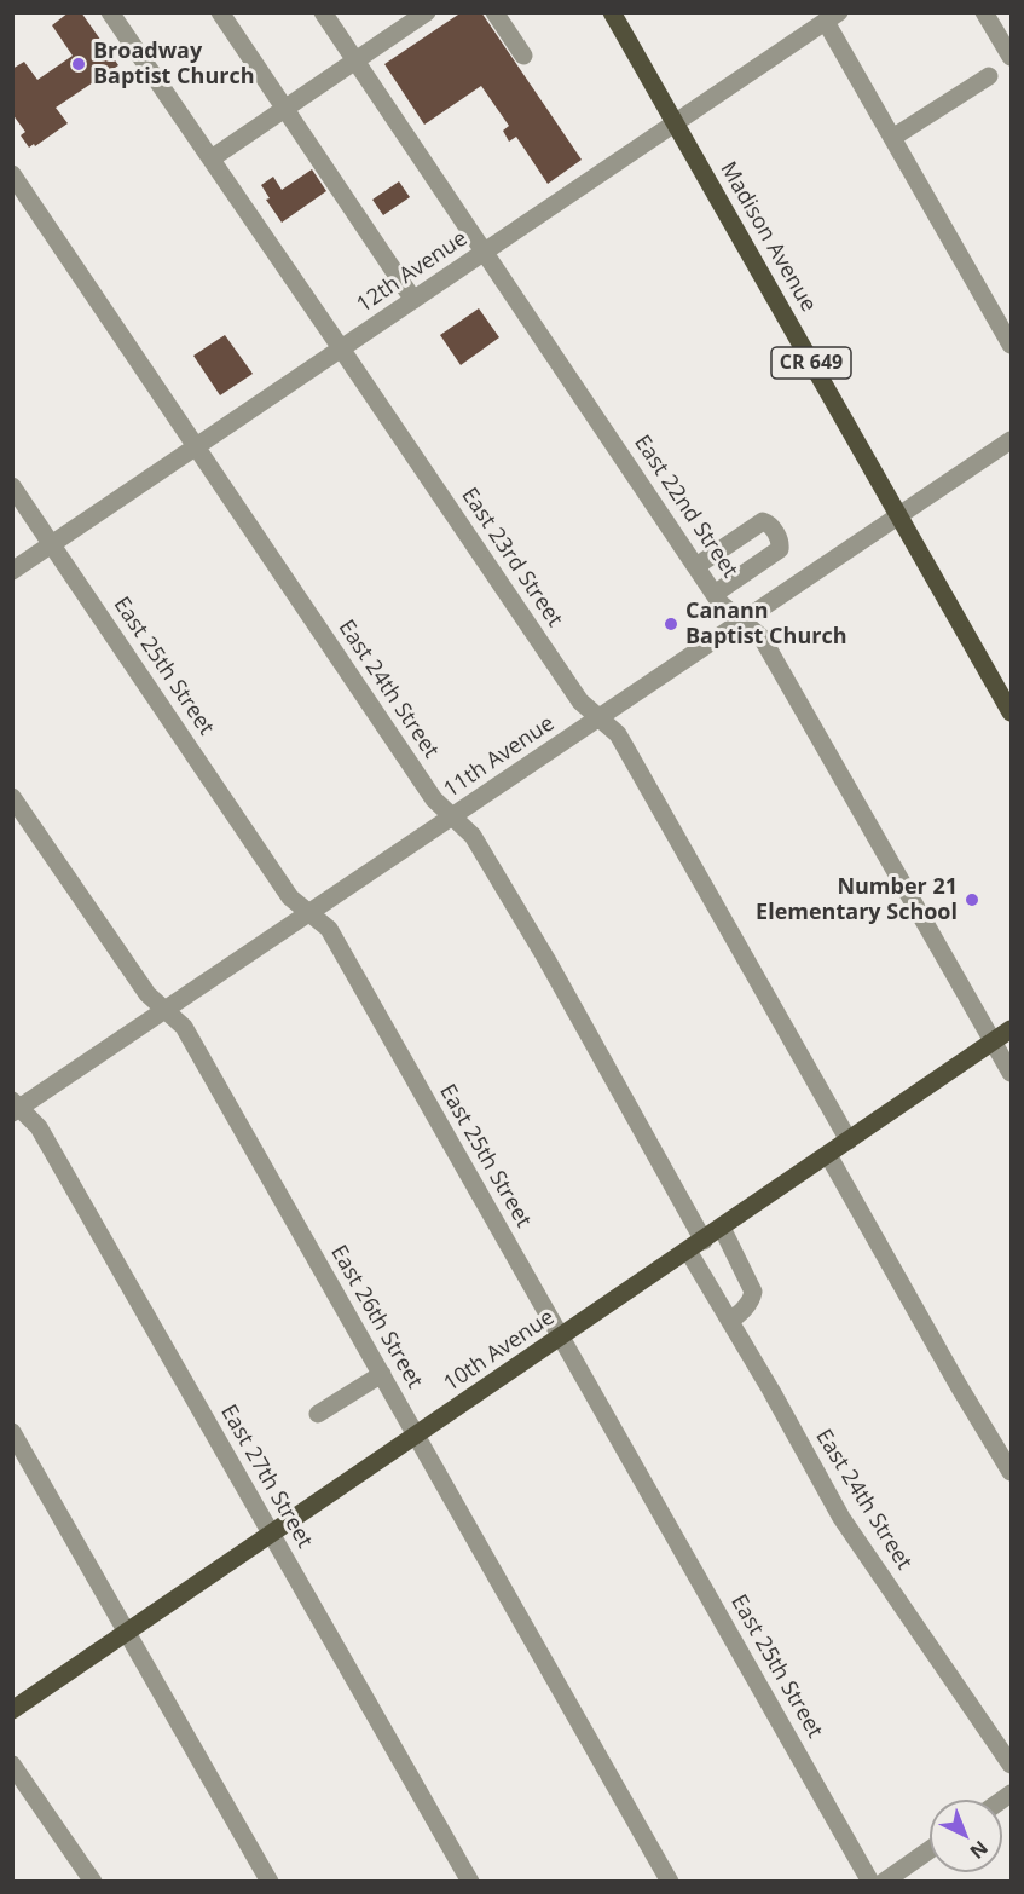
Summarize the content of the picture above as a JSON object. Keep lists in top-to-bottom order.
{
  "streets": {
    "main road": ["Madison Avenue", "CR 649", "10th Avenue"],
    "street": [
      "12th Avenue",
      "East 22nd Street",
      "East 23rd Street",
      "East 25th Street",
      "East 24th Street",
      "11th Avenue",
      "East 26th Street",
      "East 27th Street"
    ]
  },
  "crossings": [
    ["Madison Avenue", "12th Avenue"],
    ["Madison Avenue", "11th Avenue"],
    ["12th Avenue", "East 22nd Street"],
    ["12th Avenue", "East 23rd Street"],
    ["12th Avenue", "East 25th Street"],
    ["12th Avenue", "East 24th Street"],
    ["East 22nd Street", "11th Avenue"],
    ["East 22nd Street", "10th Avenue"],
    ["East 23rd Street", "11th Avenue"],
    ["East 23rd Street", "10th Avenue"],
    ["East 25th Street", "11th Avenue"],
    ["East 25th Street", "10th Avenue"],
    ["East 24th Street", "11th Avenue"],
    ["East 24th Street", "10th Avenue"],
    ["11th Avenue", "East 26th Street"],
    ["11th Avenue", "East 27th Street"],
    ["East 26th Street", "10th Avenue"],
    ["10th Avenue", "East 27th Street"]
  ],
  "places": ["Broadway Baptist Church", "Canann Baptist Church", "Number 21 Elementary School"],
  "north": "bottom right"
}
